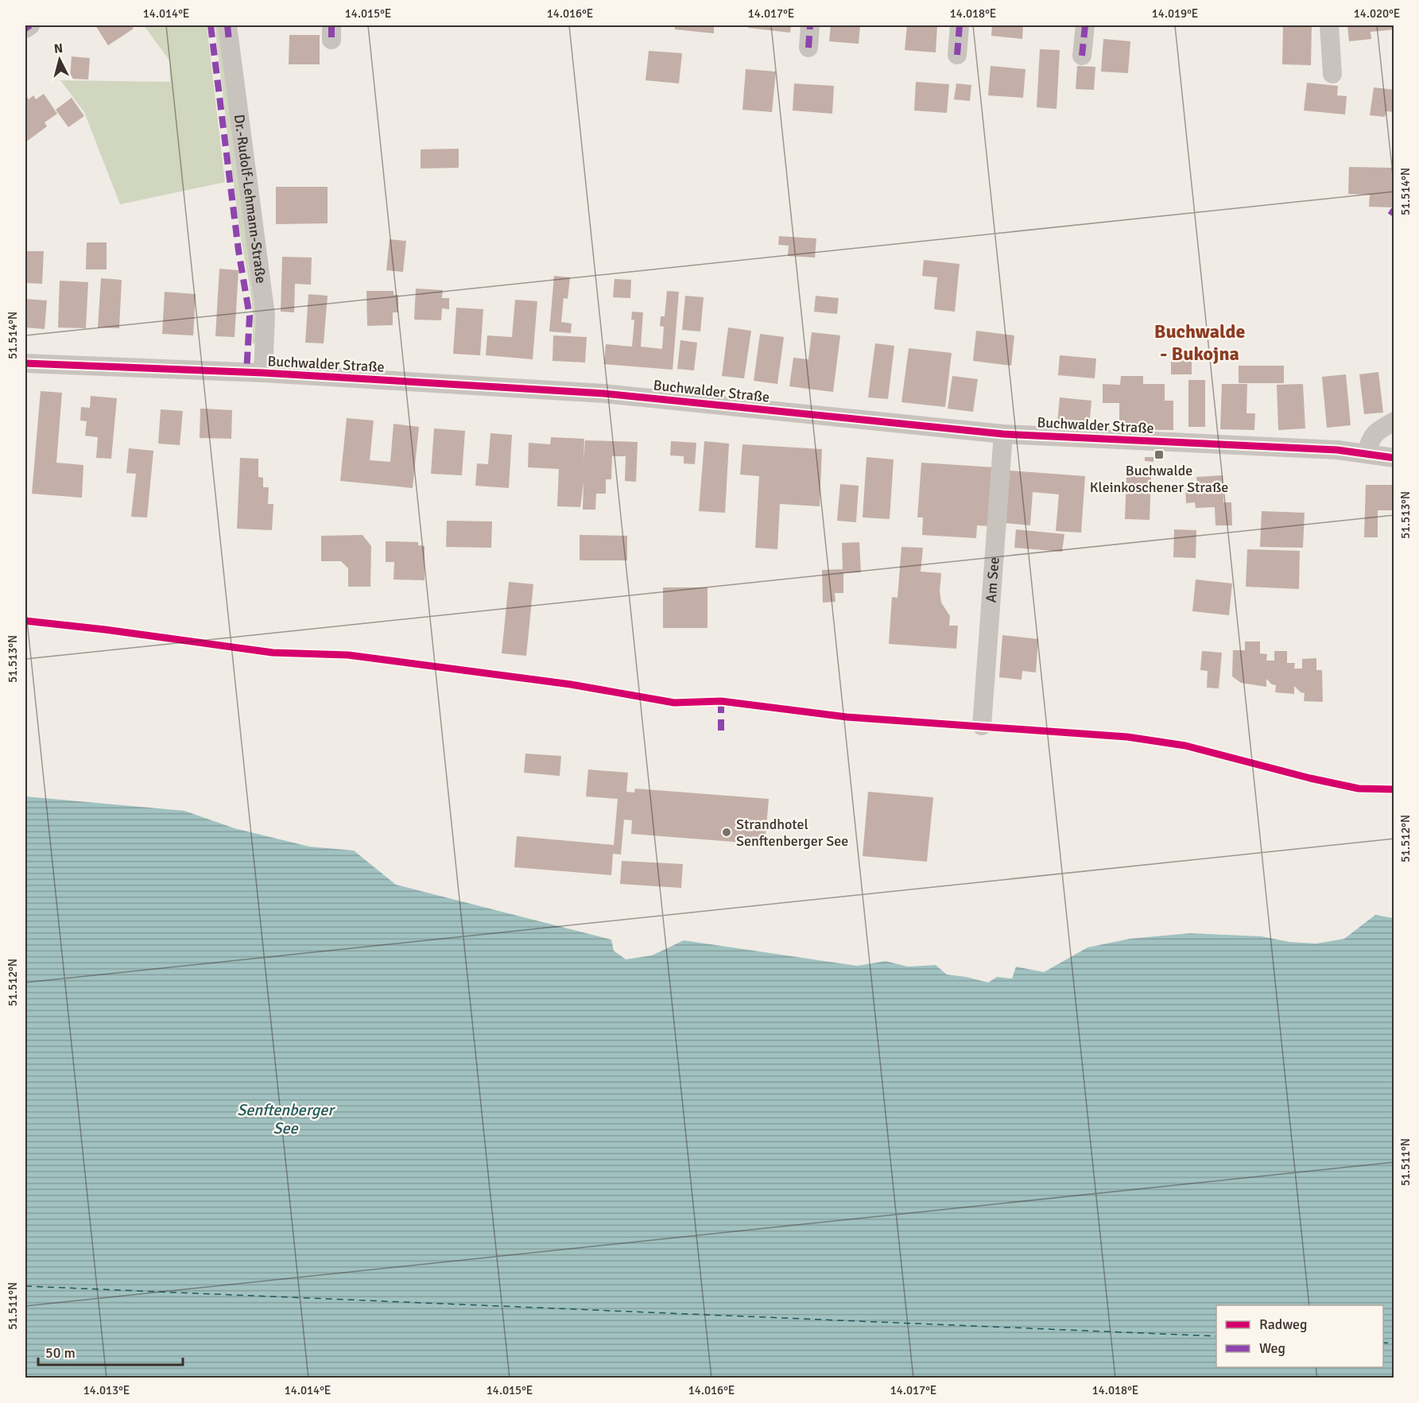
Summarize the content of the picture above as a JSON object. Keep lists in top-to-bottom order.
{
  "streets": {
    "street": ["Dr.-Rudolf-Lehmann-Straße", "Buchwalder Straße", "Am See"]
  },
  "crossings": [
    ["Dr.-Rudolf-Lehmann-Straße", "Buchwalder Straße"],
    ["Buchwalder Straße", "Am See"]
  ],
  "districts": ["Buchwalde - Bukojna"],
  "water": ["Senftenberger See"],
  "places": {
    "transit": ["Buchwalde Kleinkoschener Straße"],
    "other": ["Strandhotel Senftenberger See"]
  },
  "legend": ["Radweg", "Weg"],
  "scale_bar": "50 m",
  "north": "top",
  "coordinates": [
    "14.014°E",
    "14.015°E",
    "14.016°E",
    "14.017°E",
    "14.018°E",
    "14.019°E",
    "14.020°E",
    "51.514°N",
    "51.513°N",
    "51.512°N",
    "51.511°N",
    "14.013°E"
  ]
}
